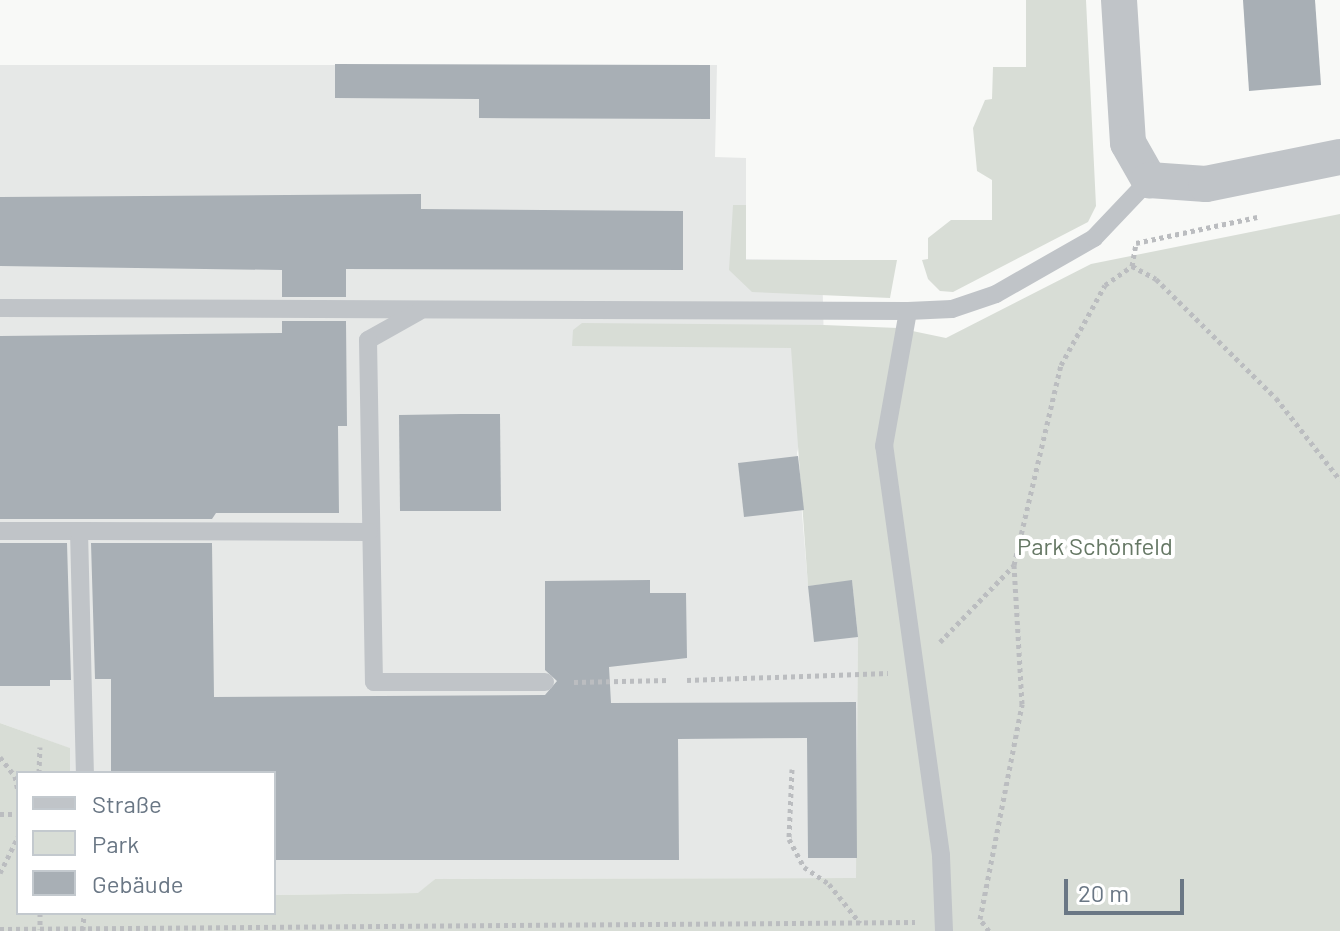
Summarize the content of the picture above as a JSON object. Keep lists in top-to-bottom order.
{
  "parks": ["Park Schönfeld"],
  "legend": ["Straße", "Park", "Gebäude"],
  "scale_bar": "20 m"
}
